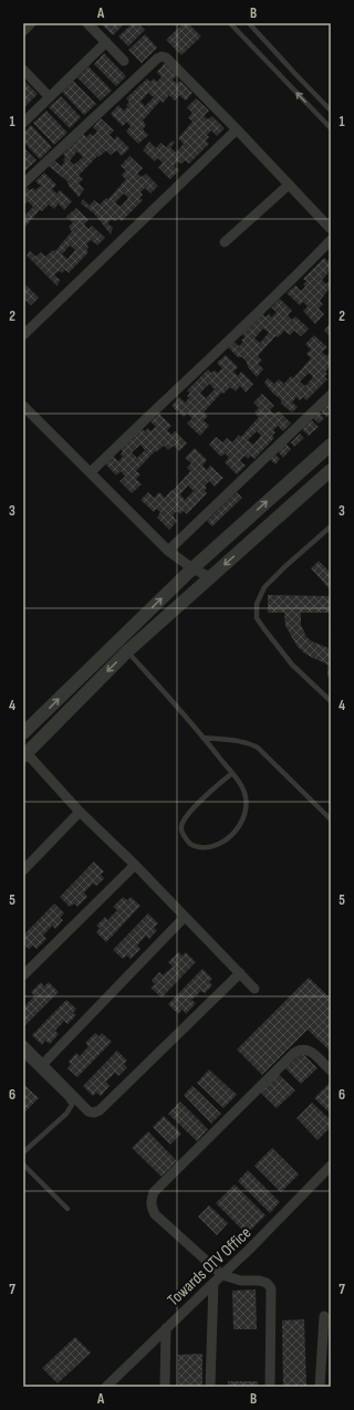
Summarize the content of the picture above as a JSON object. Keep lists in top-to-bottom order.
{
  "streets": {
    "street": ["Towards OTV Office"]
  },
  "grid": {
    "columns": ["A", "B"],
    "rows": [
      "1",
      "2",
      "3",
      "4",
      "5",
      "6",
      "7"
    ]
  }
}
